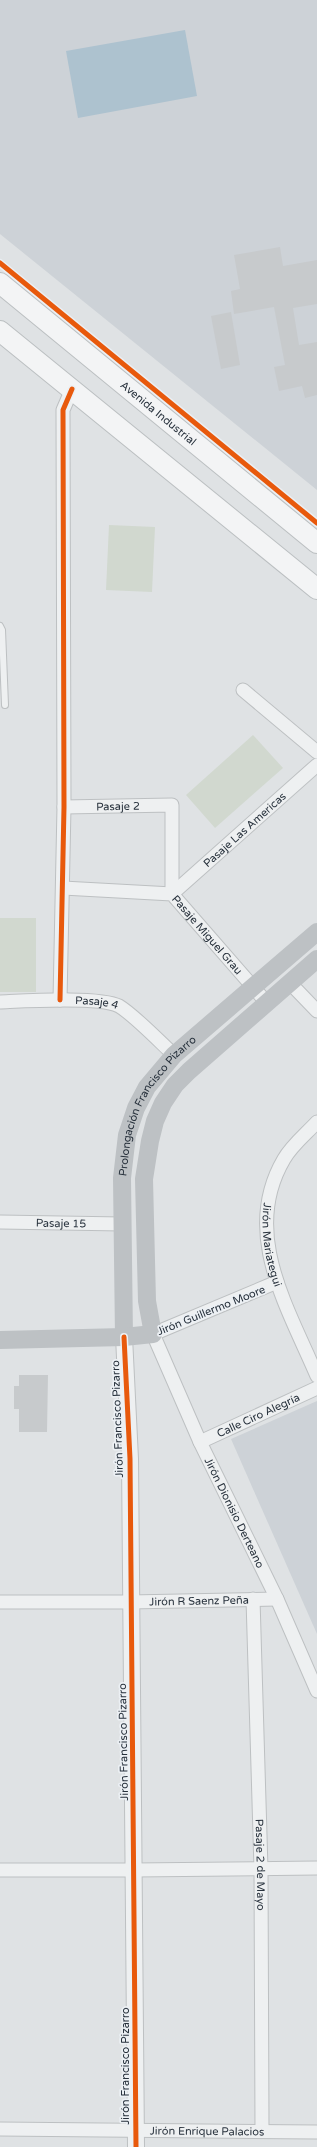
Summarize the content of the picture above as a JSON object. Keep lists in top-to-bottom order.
{
  "streets": {
    "main road": ["Avenida Industrial", "Prolongación Francisco Pizarro", "Jirón Guillermo Moore"],
    "street": [
      "Pasaje 2",
      "Pasaje Las Americas",
      "Pasaje Miguel Grau",
      "Pasaje 4",
      "Pasaje 15",
      "Jirón Mariategui",
      "Calle Ciro Alegría",
      "Jirón Francisco Pizarro",
      "Jirón Dionisio Derteano",
      "Jirón R Saenz Peña",
      "Pasaje 2 de Mayo",
      "Jirón Enrique Palacios"
    ]
  },
  "crossings": [
    ["Pasaje 2", "Pasaje Las Americas"],
    ["Pasaje 2", "Pasaje Miguel Grau"],
    ["Pasaje Las Americas", "Pasaje Miguel Grau"],
    ["Pasaje Miguel Grau", "Prolongación Francisco Pizarro"],
    ["Pasaje 4", "Prolongación Francisco Pizarro"],
    ["Prolongación Francisco Pizarro", "Pasaje 15"],
    ["Prolongación Francisco Pizarro", "Jirón Guillermo Moore"],
    ["Prolongación Francisco Pizarro", "Jirón Francisco Pizarro"],
    ["Prolongación Francisco Pizarro", "Jirón Dionisio Derteano"],
    ["Jirón Mariategui", "Jirón Guillermo Moore"],
    ["Jirón Guillermo Moore", "Jirón Francisco Pizarro"],
    ["Jirón Guillermo Moore", "Jirón Dionisio Derteano"],
    ["Calle Ciro Alegría", "Jirón Dionisio Derteano"],
    ["Jirón Francisco Pizarro", "Jirón R Saenz Peña"],
    ["Jirón Francisco Pizarro", "Jirón Enrique Palacios"],
    ["Jirón Dionisio Derteano", "Jirón R Saenz Peña"],
    ["Jirón R Saenz Peña", "Pasaje 2 de Mayo"],
    ["Pasaje 2 de Mayo", "Jirón Enrique Palacios"]
  ]
}
